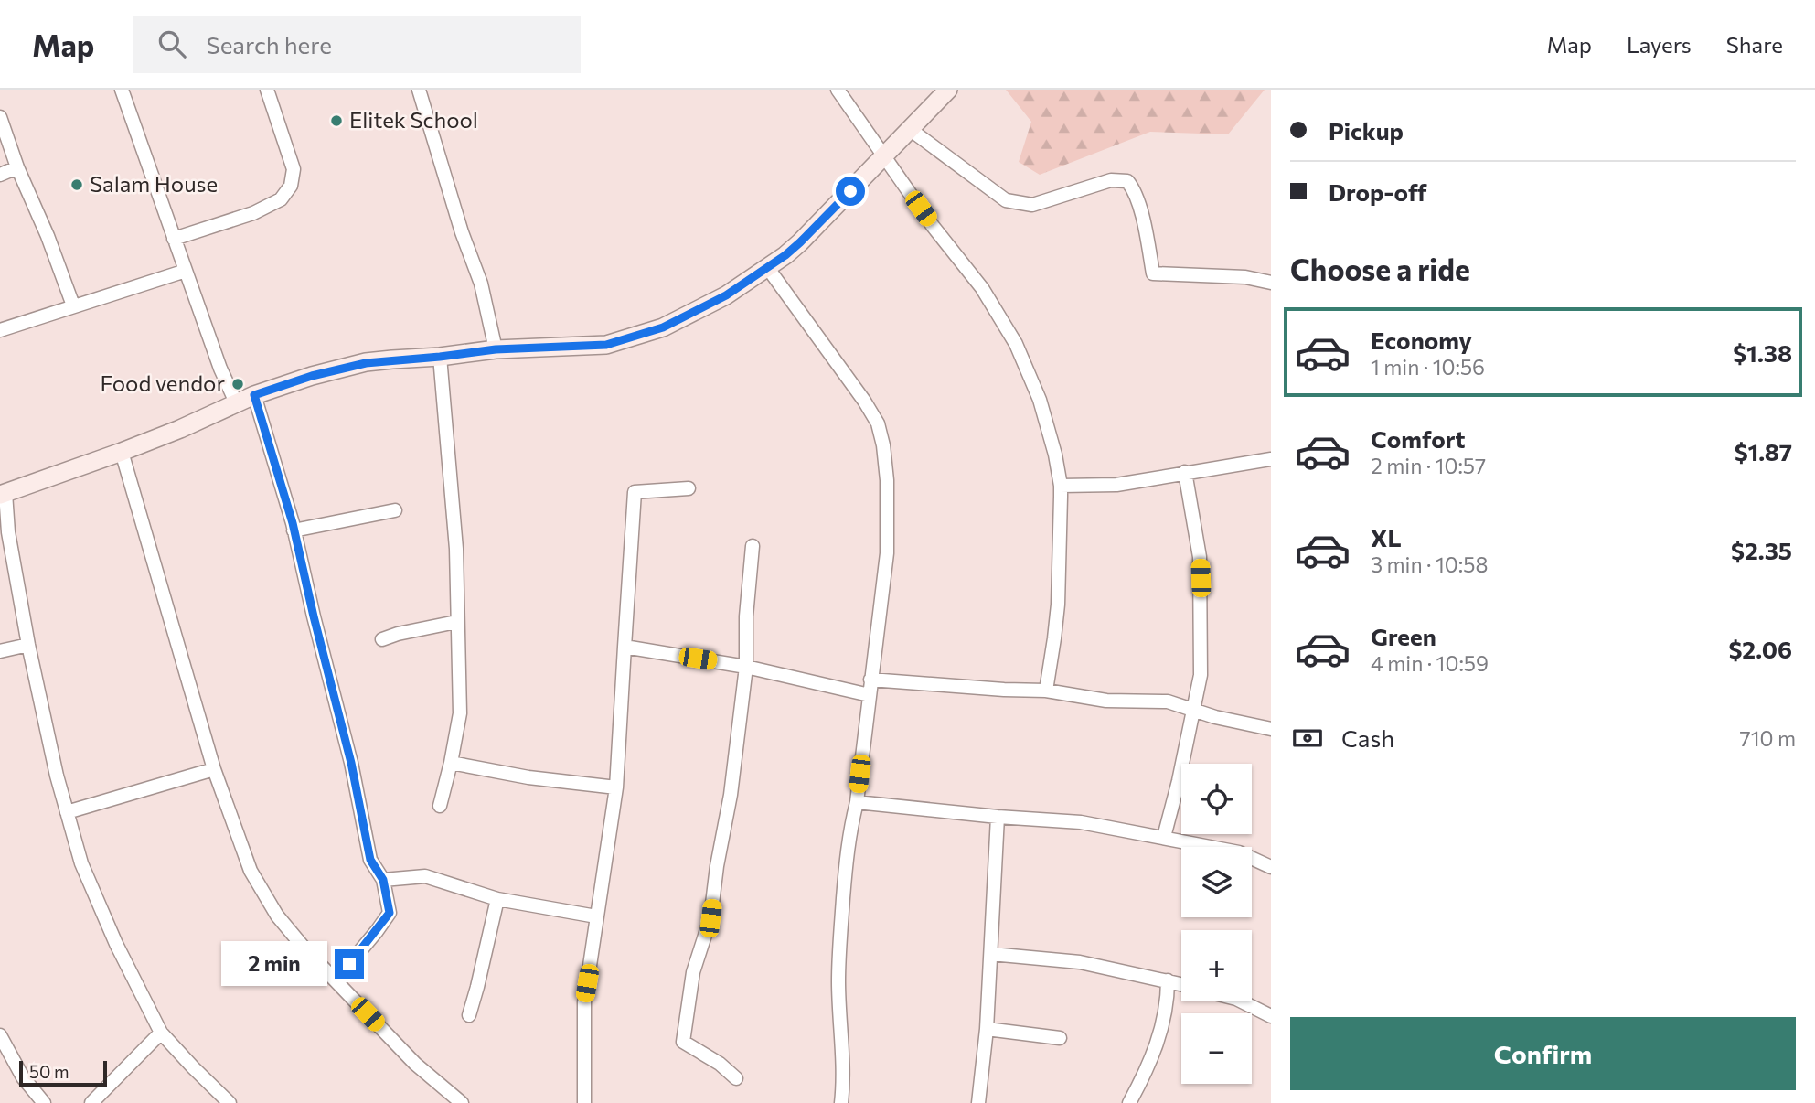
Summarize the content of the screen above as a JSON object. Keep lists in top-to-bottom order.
{
  "places": ["Elitek School", "Salam House", "Food vendor"],
  "scale_bar": "50 m",
  "page": {
    "header": "Map",
    "search": "Search here",
    "nav": ["Map", "Layers", "Share"],
    "banner": ["Pickup", "Drop-off"],
    "heading": "Choose a ride",
    "list": [
      {
        "name": "Economy",
        "note": "1 min · 10:56",
        "value": "$1.38"
      },
      {
        "name": "Comfort",
        "note": "2 min · 10:57",
        "value": "$1.87"
      },
      {
        "name": "XL",
        "note": "3 min · 10:58",
        "value": "$2.35"
      },
      {
        "name": "Green",
        "note": "4 min · 10:59",
        "value": "$2.06"
      }
    ],
    "pay": ["Cash", "710 m"],
    "map_buttons": ["+", "−"],
    "bubble": "2 min",
    "buttons": "Confirm",
    "scale": "50 m"
  }
}
